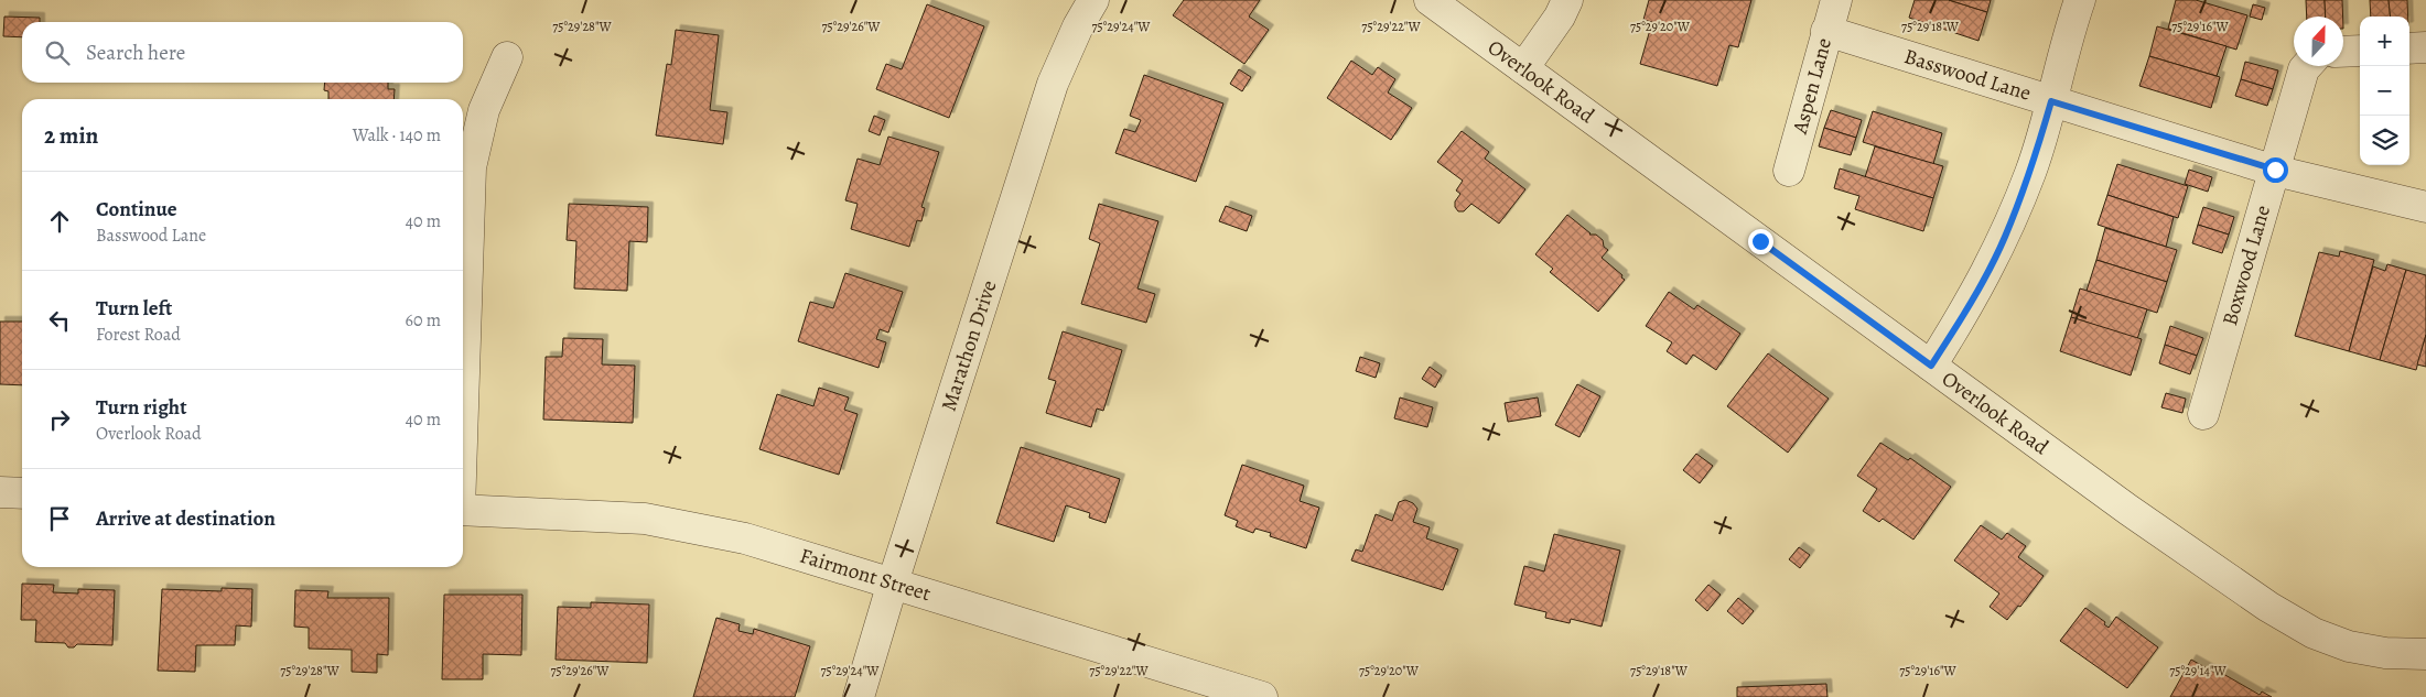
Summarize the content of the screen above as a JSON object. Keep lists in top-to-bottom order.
{
  "streets": {
    "street": [
      "Basswood Lane",
      "Overlook Road",
      "Aspen Lane",
      "Boxwood Lane",
      "Marathon Drive",
      "Fairmont Street"
    ]
  },
  "crossings": [
    ["Basswood Lane", "Aspen Lane"],
    ["Basswood Lane", "Boxwood Lane"],
    ["Marathon Drive", "Fairmont Street"]
  ],
  "north": "top",
  "page": {
    "map_buttons": ["+", "−"],
    "search": "Search here",
    "heading": ["2 min", "Walk · 140 m"],
    "list": [
      ["Continue", "Basswood Lane", "40 m"],
      ["Turn left", "Forest Road", "60 m"],
      ["Turn right", "Overlook Road", "40 m"],
      "Arrive at destination"
    ]
  },
  "coordinates": [
    "75°29'28\"W",
    "75°29'26\"W",
    "75°29'24\"W",
    "75°29'22\"W",
    "75°29'20\"W",
    "75°29'18\"W",
    "75°29'16\"W",
    "75°29'14\"W"
  ]
}
